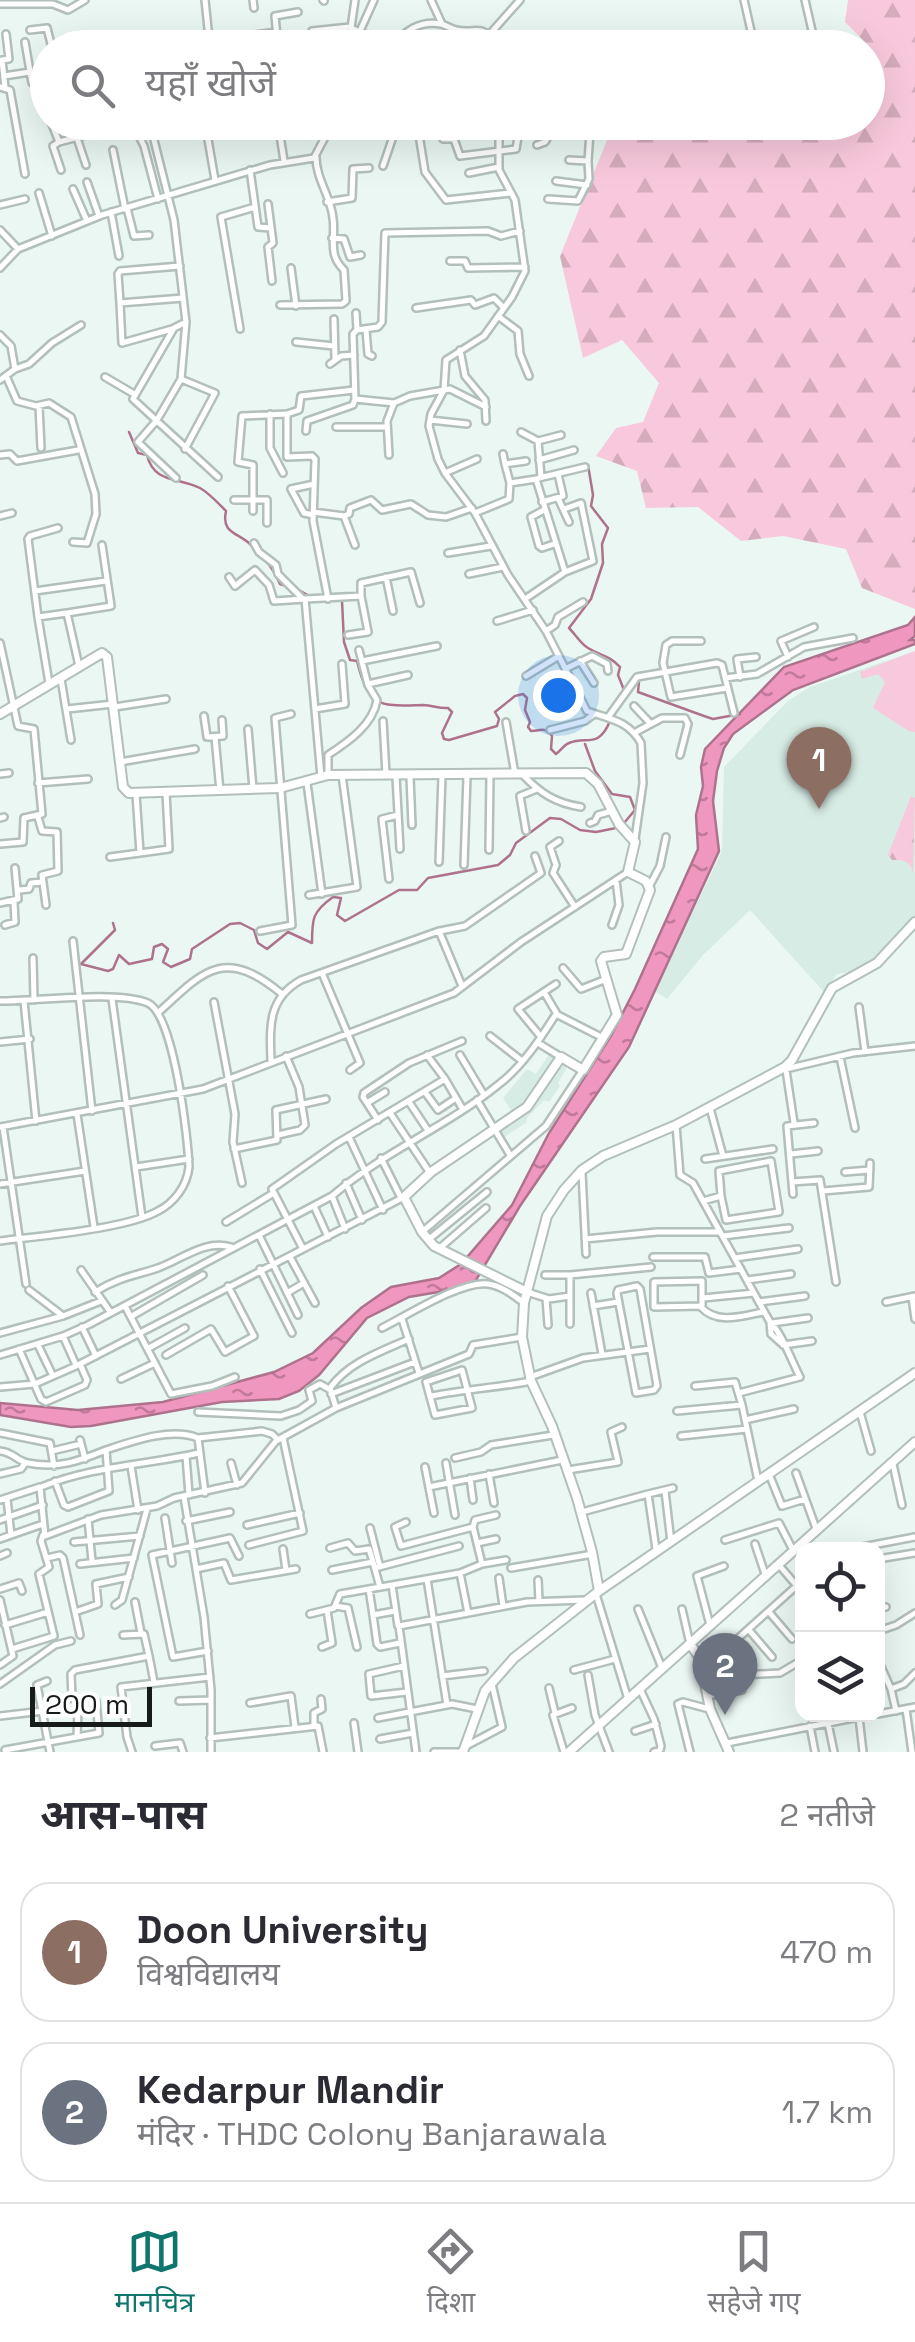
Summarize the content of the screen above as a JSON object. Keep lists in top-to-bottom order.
{
  "scale_bar": "200 m",
  "page": {
    "search": "यहाँ खोजें",
    "pins": ["1", "2"],
    "scale": "200 m",
    "heading": ["आस-पास", "2 नतीजे"],
    "list": [
      {
        "mark": "1",
        "name": "Doon University",
        "note": "विश्वविद्यालय",
        "value": "470 m"
      },
      {
        "mark": "2",
        "name": "Kedarpur Mandir",
        "note": "मंदिर · THDC Colony Banjarawala",
        "value": "1.7 km"
      }
    ],
    "nav": ["मानचित्र", "दिशा", "सहेजे गए"]
  }
}
